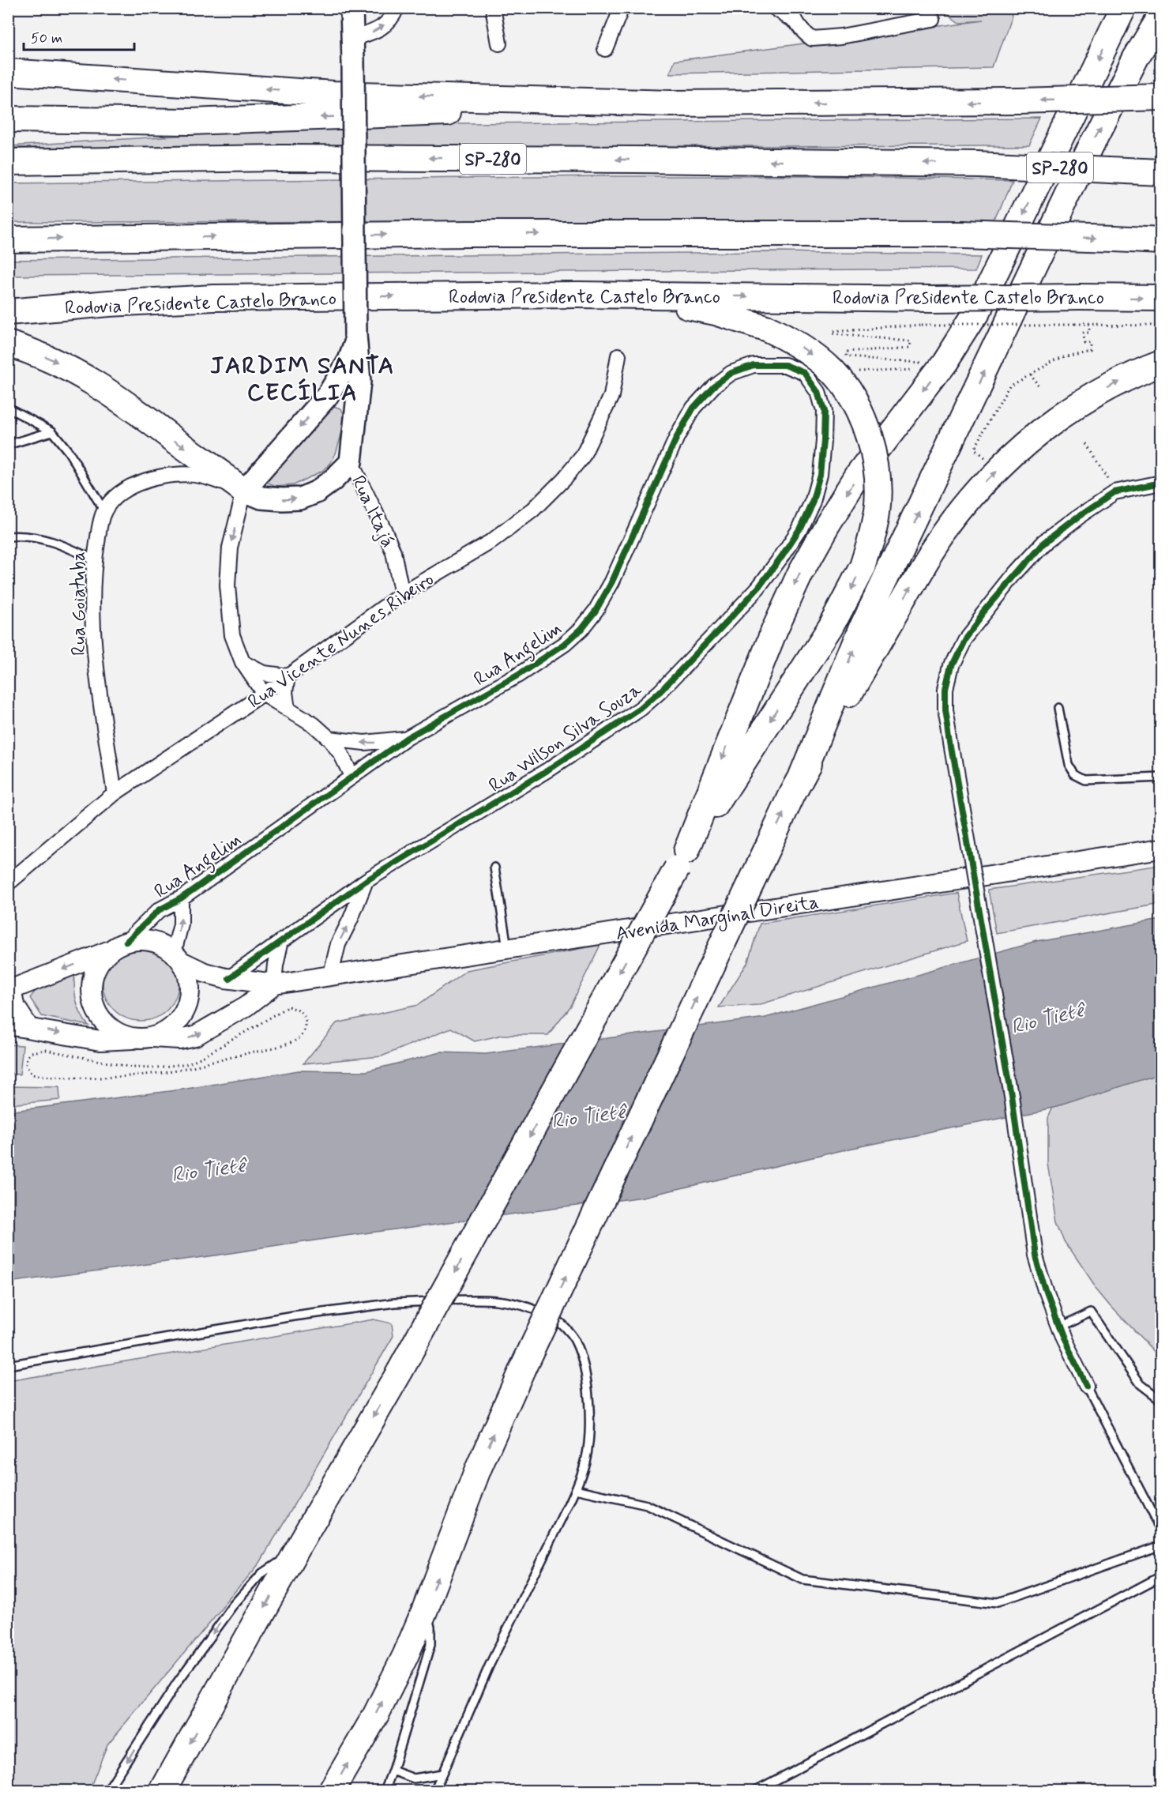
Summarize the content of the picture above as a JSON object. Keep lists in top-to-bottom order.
{
  "streets": {
    "highway": ["SP-280", "Rodovia Presidente Castelo Branco"],
    "main road": ["Rua Itajá", "Avenida Marginal Direita"],
    "street": [
      "Rua Goiatuba",
      "Rua Vicente Nunes Ribeiro",
      "Rua Angelim",
      "Rua Wilson Silva Souza"
    ]
  },
  "crossings": [
    ["Rua Itajá", "Rua Vicente Nunes Ribeiro"],
    ["Rua Goiatuba", "Rua Vicente Nunes Ribeiro"],
    ["Rua Angelim", "Rua Wilson Silva Souza"],
    ["Rua Angelim", "Avenida Marginal Direita"],
    ["Rua Wilson Silva Souza", "Avenida Marginal Direita"]
  ],
  "districts": ["JARDIM SANTA CECÍLIA"],
  "water": ["Rio Tietê"],
  "scale_bar": "50 m"
}
